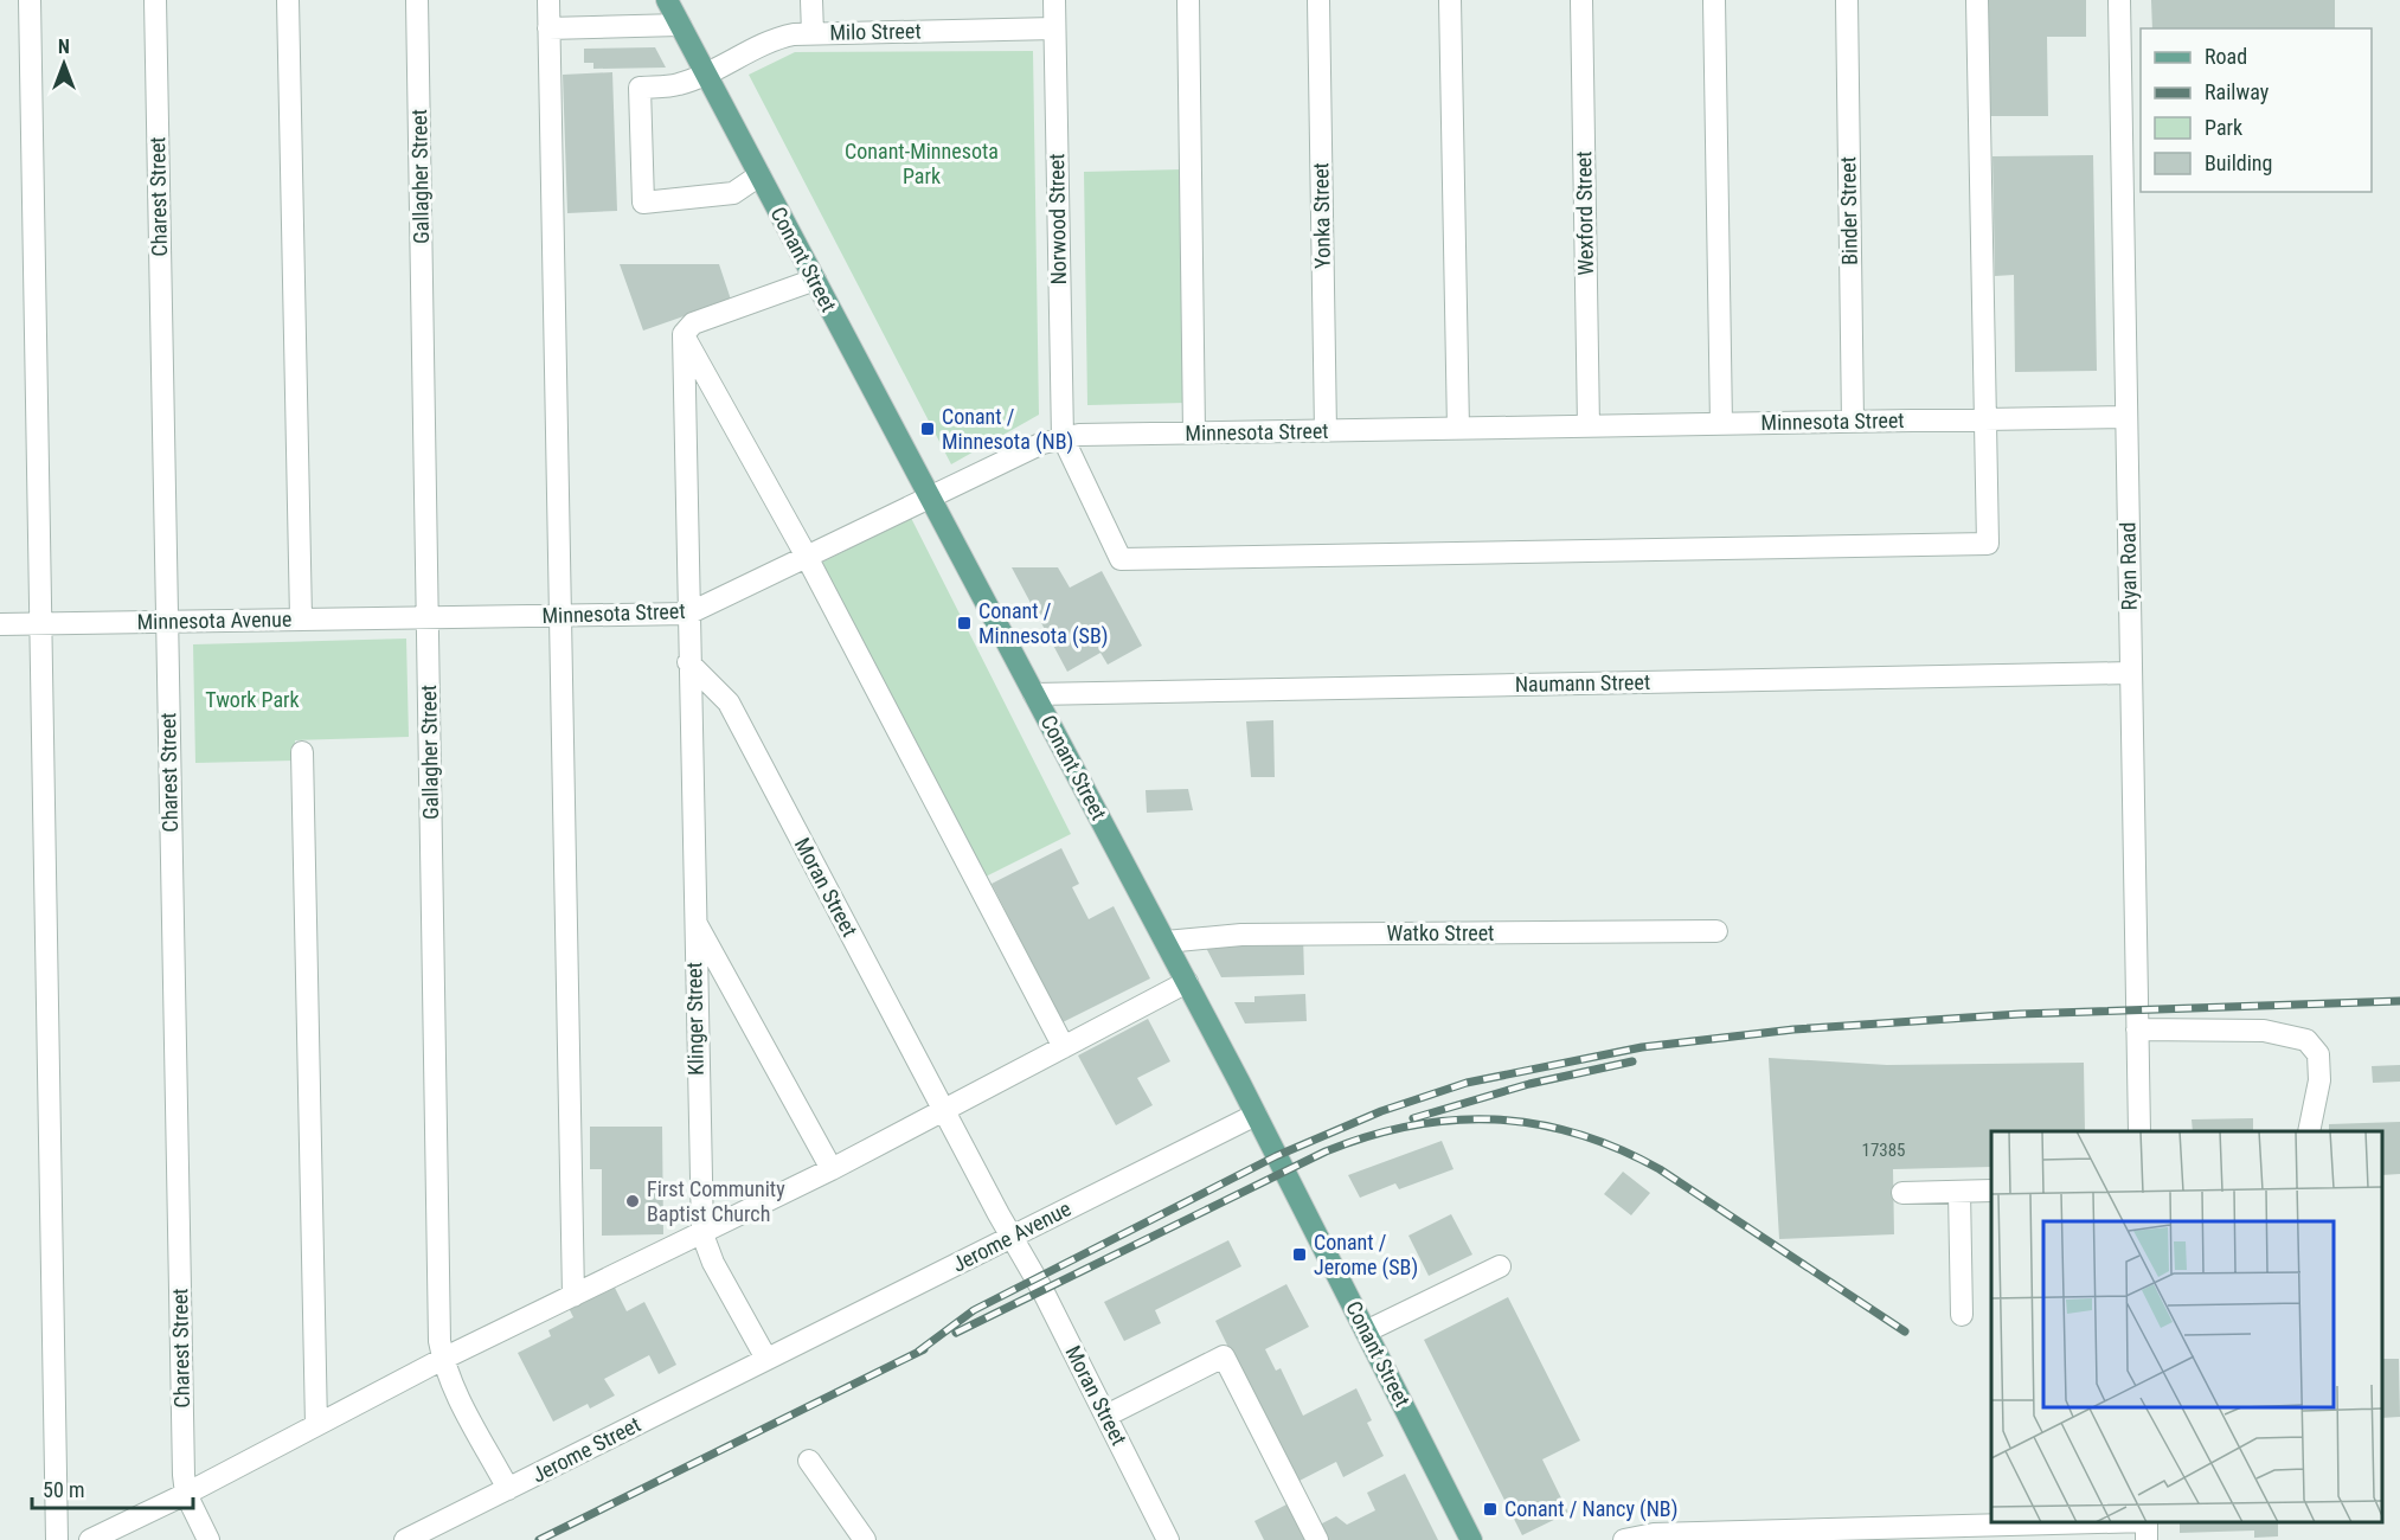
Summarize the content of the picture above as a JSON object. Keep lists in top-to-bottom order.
{
  "streets": {
    "main road": ["Conant Street"],
    "street": [
      "Milo Street",
      "Gallagher Street",
      "Charest Street",
      "Binder Street",
      "Wexford Street",
      "Yonka Street",
      "Norwood Street",
      "Minnesota Street",
      "Ryan Road",
      "Minnesota Avenue",
      "Naumann Street",
      "Moran Street",
      "Watko Street",
      "Klinger Street",
      "Jerome Avenue",
      "Jerome Street"
    ]
  },
  "crossings": [
    ["Milo Street", "Norwood Street"],
    ["Milo Street", "Conant Street"],
    ["Gallagher Street", "Minnesota Street"],
    ["Gallagher Street", "Minnesota Avenue"],
    ["Gallagher Street", "Jerome Street"],
    ["Charest Street", "Minnesota Avenue"],
    ["Binder Street", "Minnesota Street"],
    ["Wexford Street", "Minnesota Street"],
    ["Yonka Street", "Minnesota Street"],
    ["Norwood Street", "Minnesota Street"],
    ["Conant Street", "Minnesota Street"],
    ["Conant Street", "Naumann Street"],
    ["Conant Street", "Watko Street"],
    ["Conant Street", "Jerome Avenue"],
    ["Minnesota Street", "Ryan Road"],
    ["Minnesota Street", "Minnesota Avenue"],
    ["Ryan Road", "Naumann Street"],
    ["Moran Street", "Klinger Street"],
    ["Moran Street", "Jerome Avenue"],
    ["Klinger Street", "Jerome Avenue"],
    ["Klinger Street", "Jerome Street"],
    ["Jerome Avenue", "Jerome Street"]
  ],
  "parks": ["Conant-Minnesota Park", "Twork Park"],
  "places": {
    "transit": [
      "Conant / Minnesota (NB)",
      "Conant / Minnesota (SB)",
      "Conant / Jerome (SB)",
      "Conant / Nancy (NB)"
    ],
    "other": ["First Community Baptist Church"]
  },
  "house_numbers": ["17385"],
  "legend": [
    "Road",
    "Railway",
    "Park",
    "Building"
  ],
  "scale_bar": "50 m",
  "north": "top"
}
